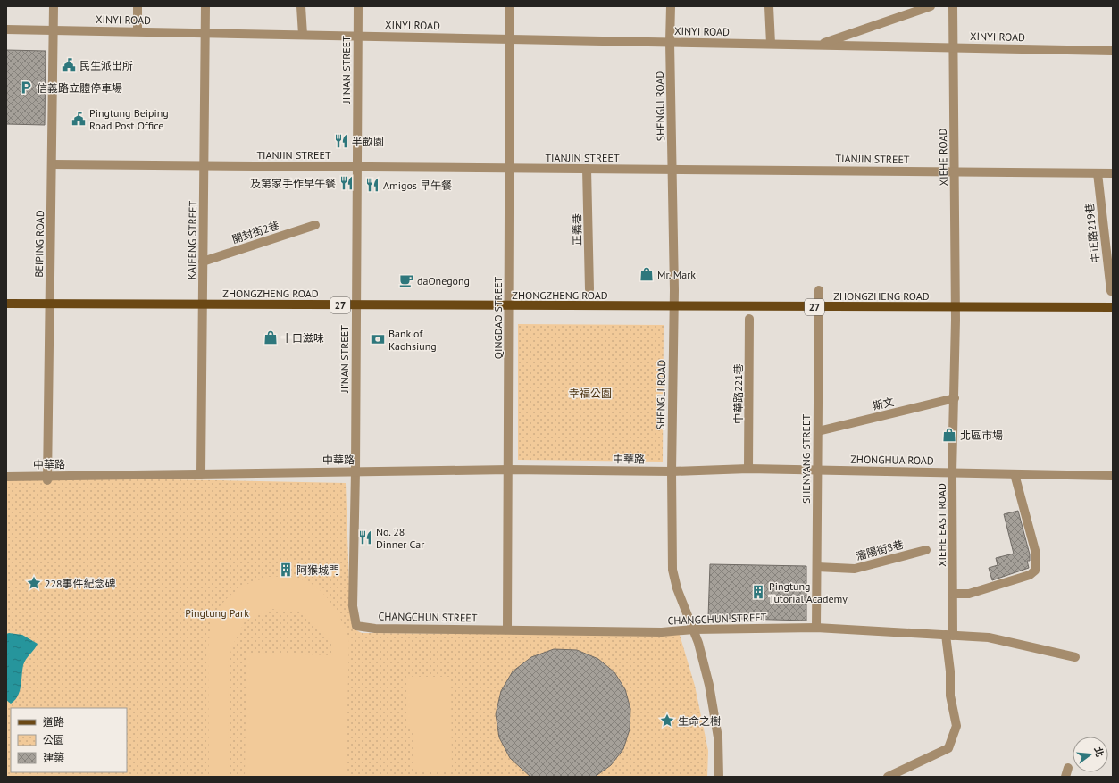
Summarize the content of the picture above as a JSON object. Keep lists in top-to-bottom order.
{
  "streets": {
    "main road": ["ZHONGZHENG ROAD", "27"],
    "street": [
      "XINYI ROAD",
      "JI'NAN STREET",
      "SHENGLI ROAD",
      "TIANJIN STREET",
      "XIEHE ROAD",
      "正義巷",
      "開封街2巷",
      "中正路219巷",
      "KAIFENG STREET",
      "BEIPING ROAD",
      "QINGDAO STREET",
      "中華路221巷",
      "斯文",
      "中華路",
      "SHENYANG STREET",
      "ZHONGHUA ROAD",
      "XIEHE EAST ROAD",
      "瀋陽街8巷",
      "CHANGCHUN STREET"
    ]
  },
  "crossings": [
    ["XINYI ROAD", "JI'NAN STREET"],
    ["XINYI ROAD", "SHENGLI ROAD"],
    ["XINYI ROAD", "XIEHE ROAD"],
    ["XINYI ROAD", "KAIFENG STREET"],
    ["XINYI ROAD", "BEIPING ROAD"],
    ["XINYI ROAD", "QINGDAO STREET"],
    ["JI'NAN STREET", "TIANJIN STREET"],
    ["JI'NAN STREET", "ZHONGZHENG ROAD"],
    ["JI'NAN STREET", "中華路"],
    ["JI'NAN STREET", "CHANGCHUN STREET"],
    ["SHENGLI ROAD", "TIANJIN STREET"],
    ["SHENGLI ROAD", "ZHONGZHENG ROAD"],
    ["SHENGLI ROAD", "中華路"],
    ["SHENGLI ROAD", "ZHONGHUA ROAD"],
    ["SHENGLI ROAD", "CHANGCHUN STREET"],
    ["TIANJIN STREET", "XIEHE ROAD"],
    ["TIANJIN STREET", "正義巷"],
    ["TIANJIN STREET", "中正路219巷"],
    ["TIANJIN STREET", "KAIFENG STREET"],
    ["TIANJIN STREET", "BEIPING ROAD"],
    ["TIANJIN STREET", "QINGDAO STREET"],
    ["XIEHE ROAD", "ZHONGZHENG ROAD"],
    ["XIEHE ROAD", "XIEHE EAST ROAD"],
    ["開封街2巷", "KAIFENG STREET"],
    ["KAIFENG STREET", "ZHONGZHENG ROAD"],
    ["KAIFENG STREET", "中華路"],
    ["BEIPING ROAD", "ZHONGZHENG ROAD"],
    ["BEIPING ROAD", "中華路"],
    ["ZHONGZHENG ROAD", "QINGDAO STREET"],
    ["ZHONGZHENG ROAD", "SHENYANG STREET"],
    ["ZHONGZHENG ROAD", "XIEHE EAST ROAD"],
    ["QINGDAO STREET", "中華路"],
    ["QINGDAO STREET", "CHANGCHUN STREET"],
    ["中華路221巷", "ZHONGHUA ROAD"],
    ["斯文", "SHENYANG STREET"],
    ["斯文", "XIEHE EAST ROAD"],
    ["中華路", "ZHONGHUA ROAD"],
    ["SHENYANG STREET", "ZHONGHUA ROAD"],
    ["SHENYANG STREET", "瀋陽街8巷"],
    ["SHENYANG STREET", "CHANGCHUN STREET"],
    ["ZHONGHUA ROAD", "XIEHE EAST ROAD"],
    ["XIEHE EAST ROAD", "CHANGCHUN STREET"]
  ],
  "parks": ["幸福公園", "Pingtung Park"],
  "places": {
    "public building": ["民生派出所", "Pingtung Beiping Road Post Office"],
    "parking": ["信義路立體停車場"],
    "restaurant": [
      "半畝園",
      "及第家手作早午餐",
      "Amigos 早午餐",
      "No. 28 Dinner Car"
    ],
    "shop": ["Mr. Mark", "十口滋味", "北區市場"],
    "cafe": ["daOnegong"],
    "bank": ["Bank of Kaohsiung"],
    "building": ["阿猴城門", "Pingtung Tutorial Academy"],
    "place": ["228事件紀念碑", "生命之樹"]
  },
  "legend": ["道路", "公園", "建築"],
  "north": "right"
}
